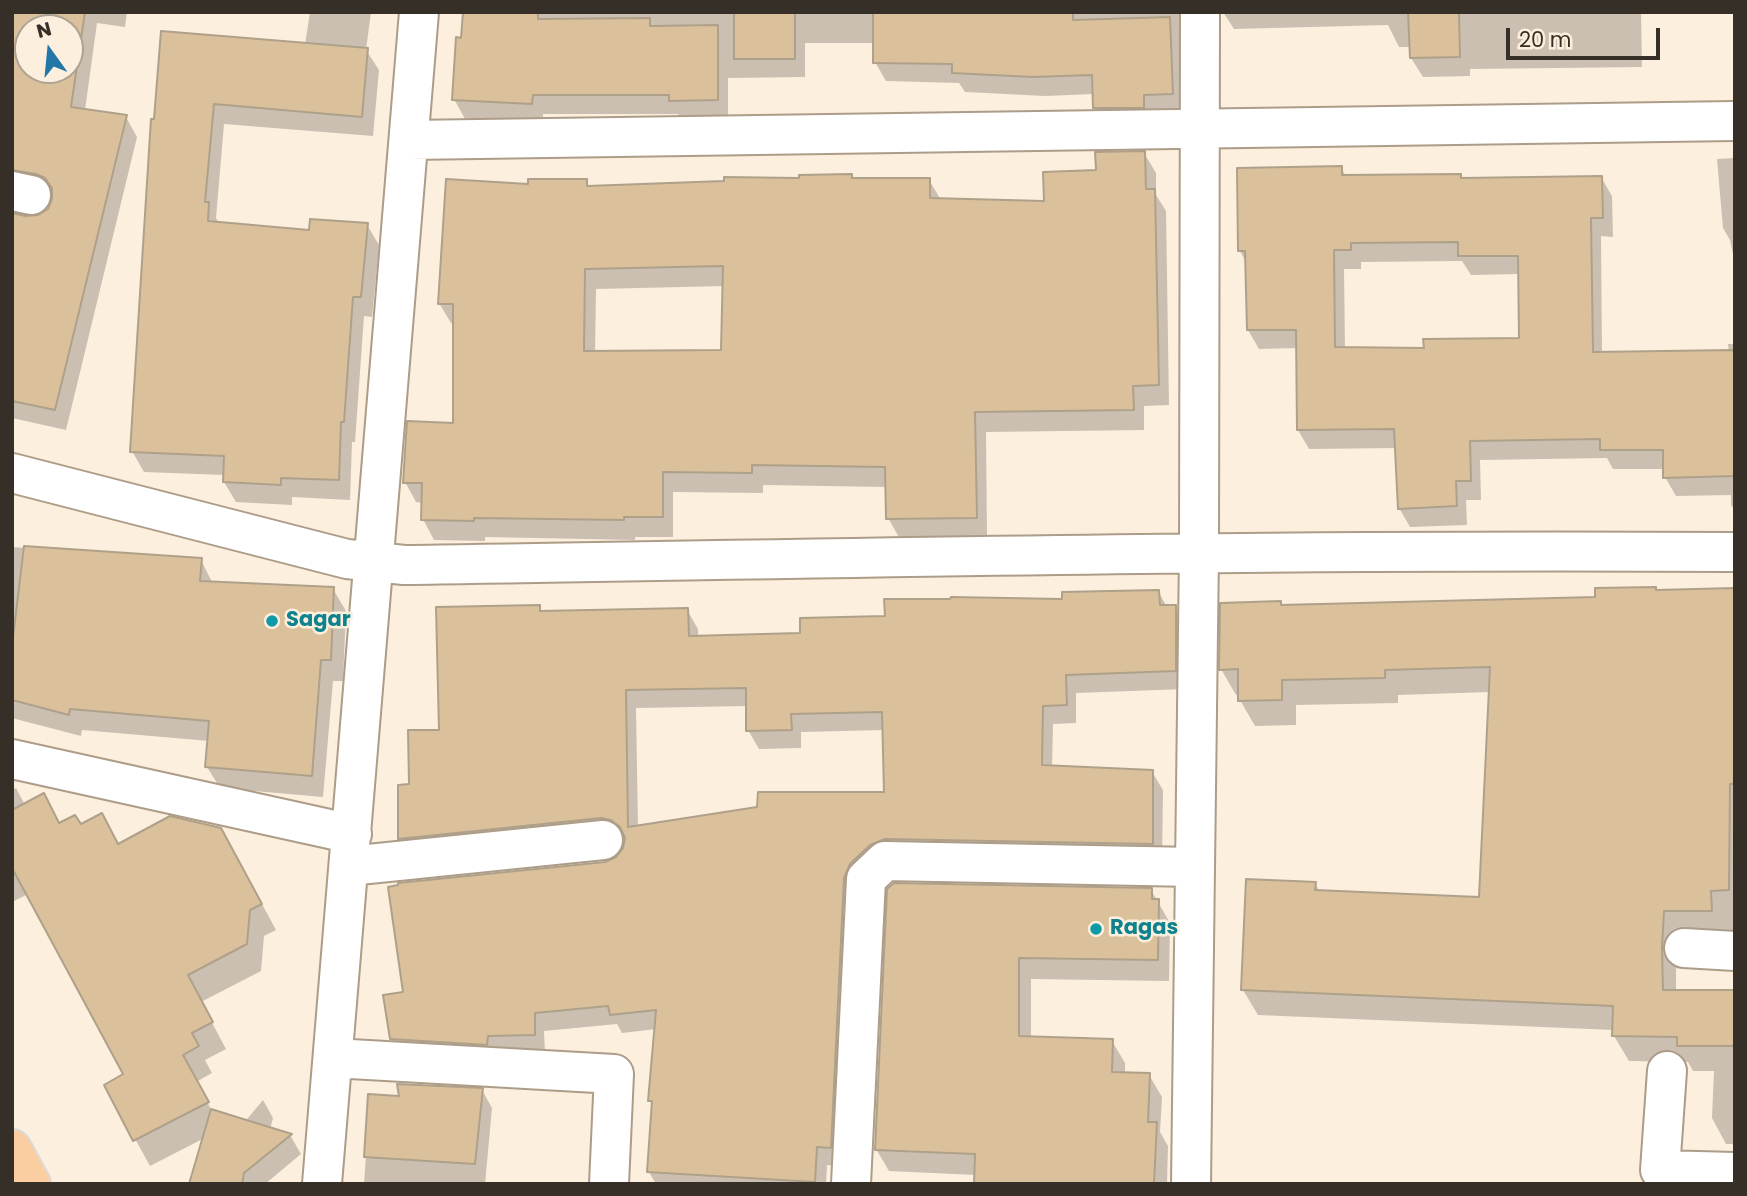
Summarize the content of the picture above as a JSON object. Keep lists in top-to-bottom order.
{
  "places": ["Sagar", "Ragas"],
  "scale_bar": "20 m",
  "north": "top"
}
